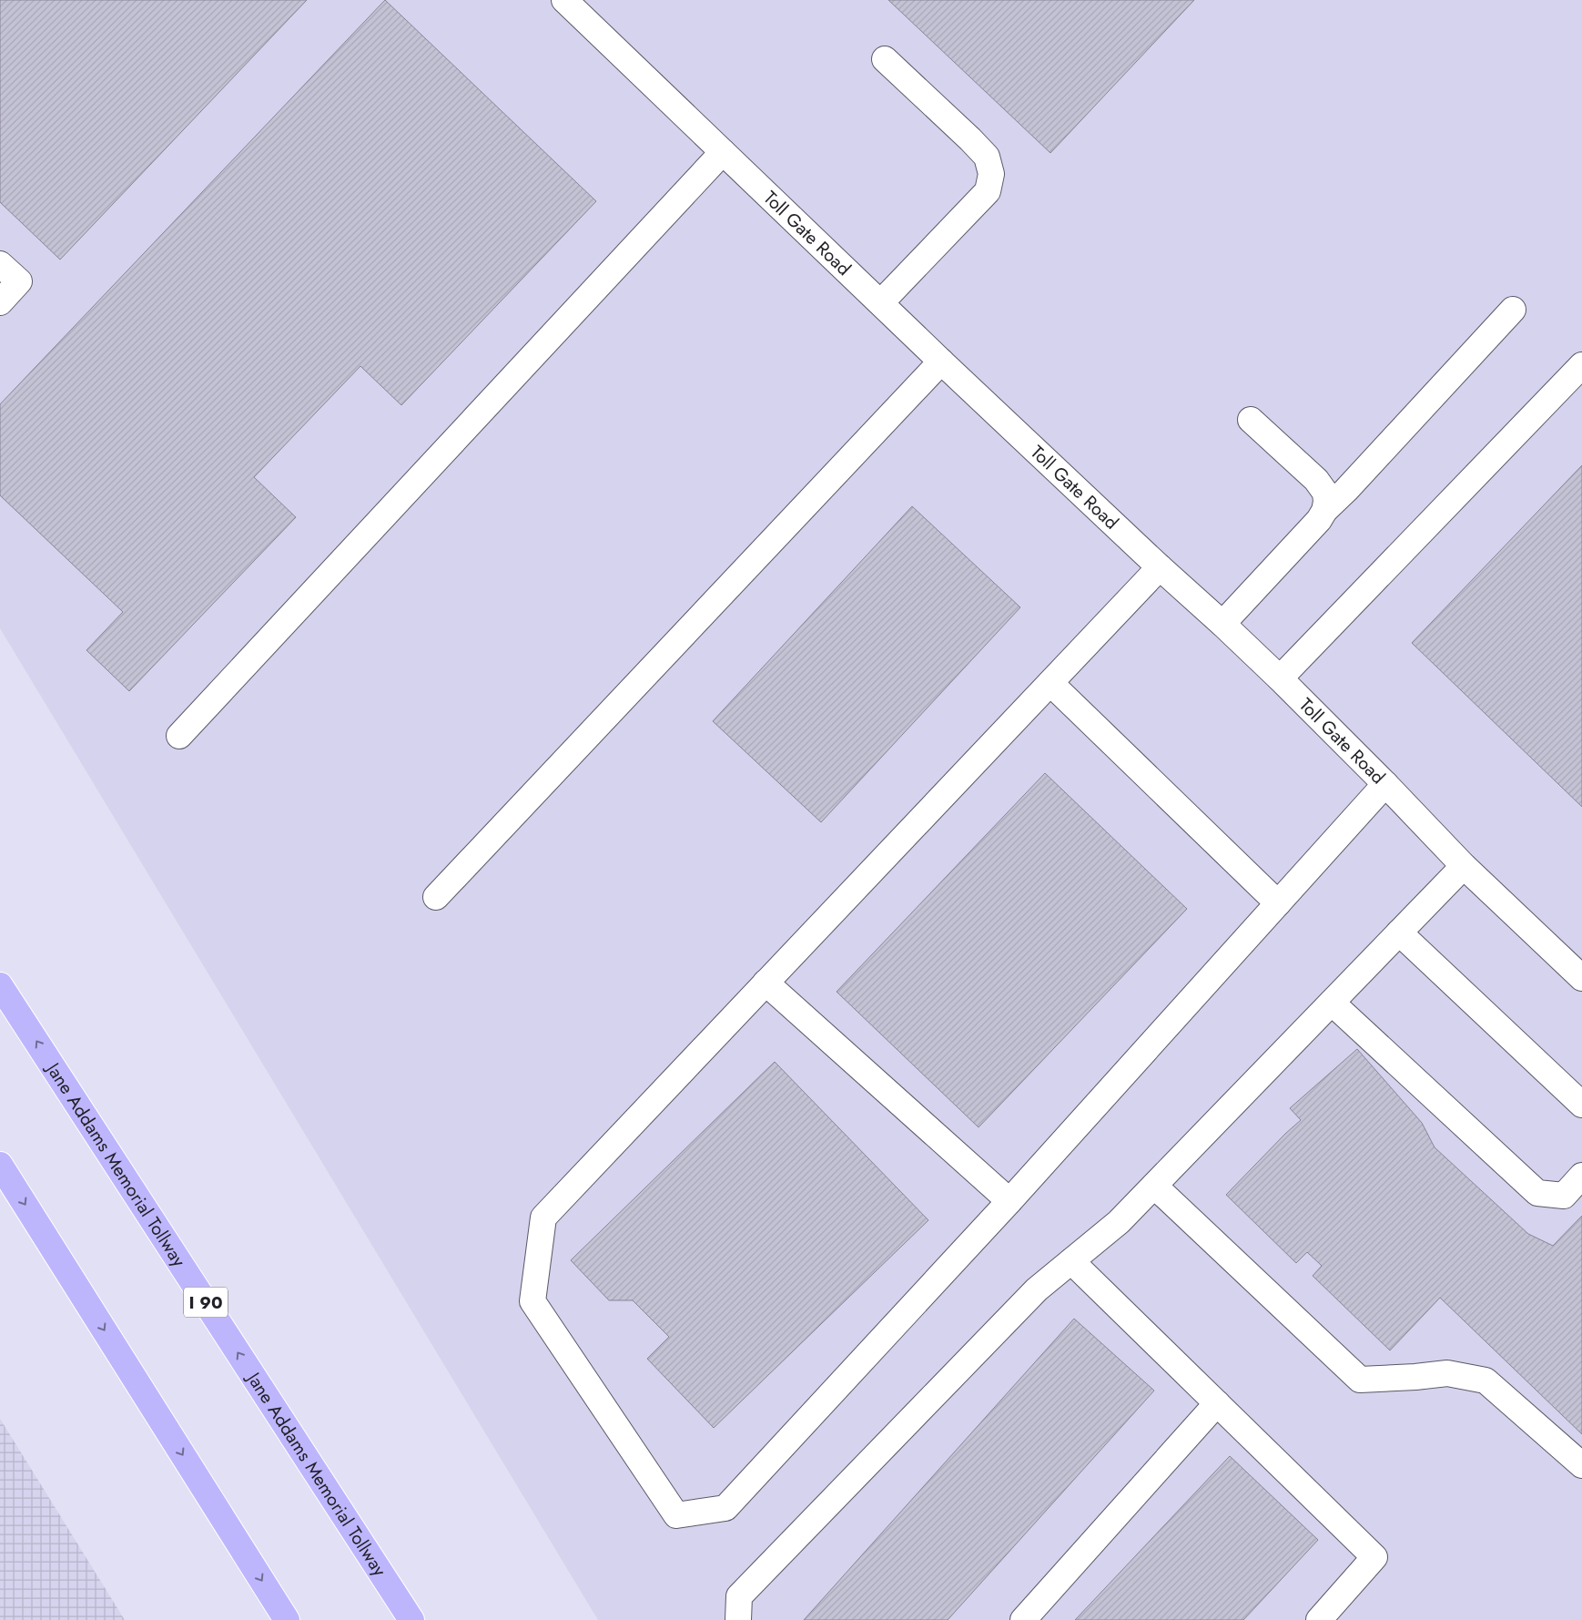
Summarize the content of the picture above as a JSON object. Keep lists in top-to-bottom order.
{
  "streets": {
    "highway": ["Jane Addams Memorial Tollway", "I 90"],
    "street": ["Toll Gate Road"]
  }
}
